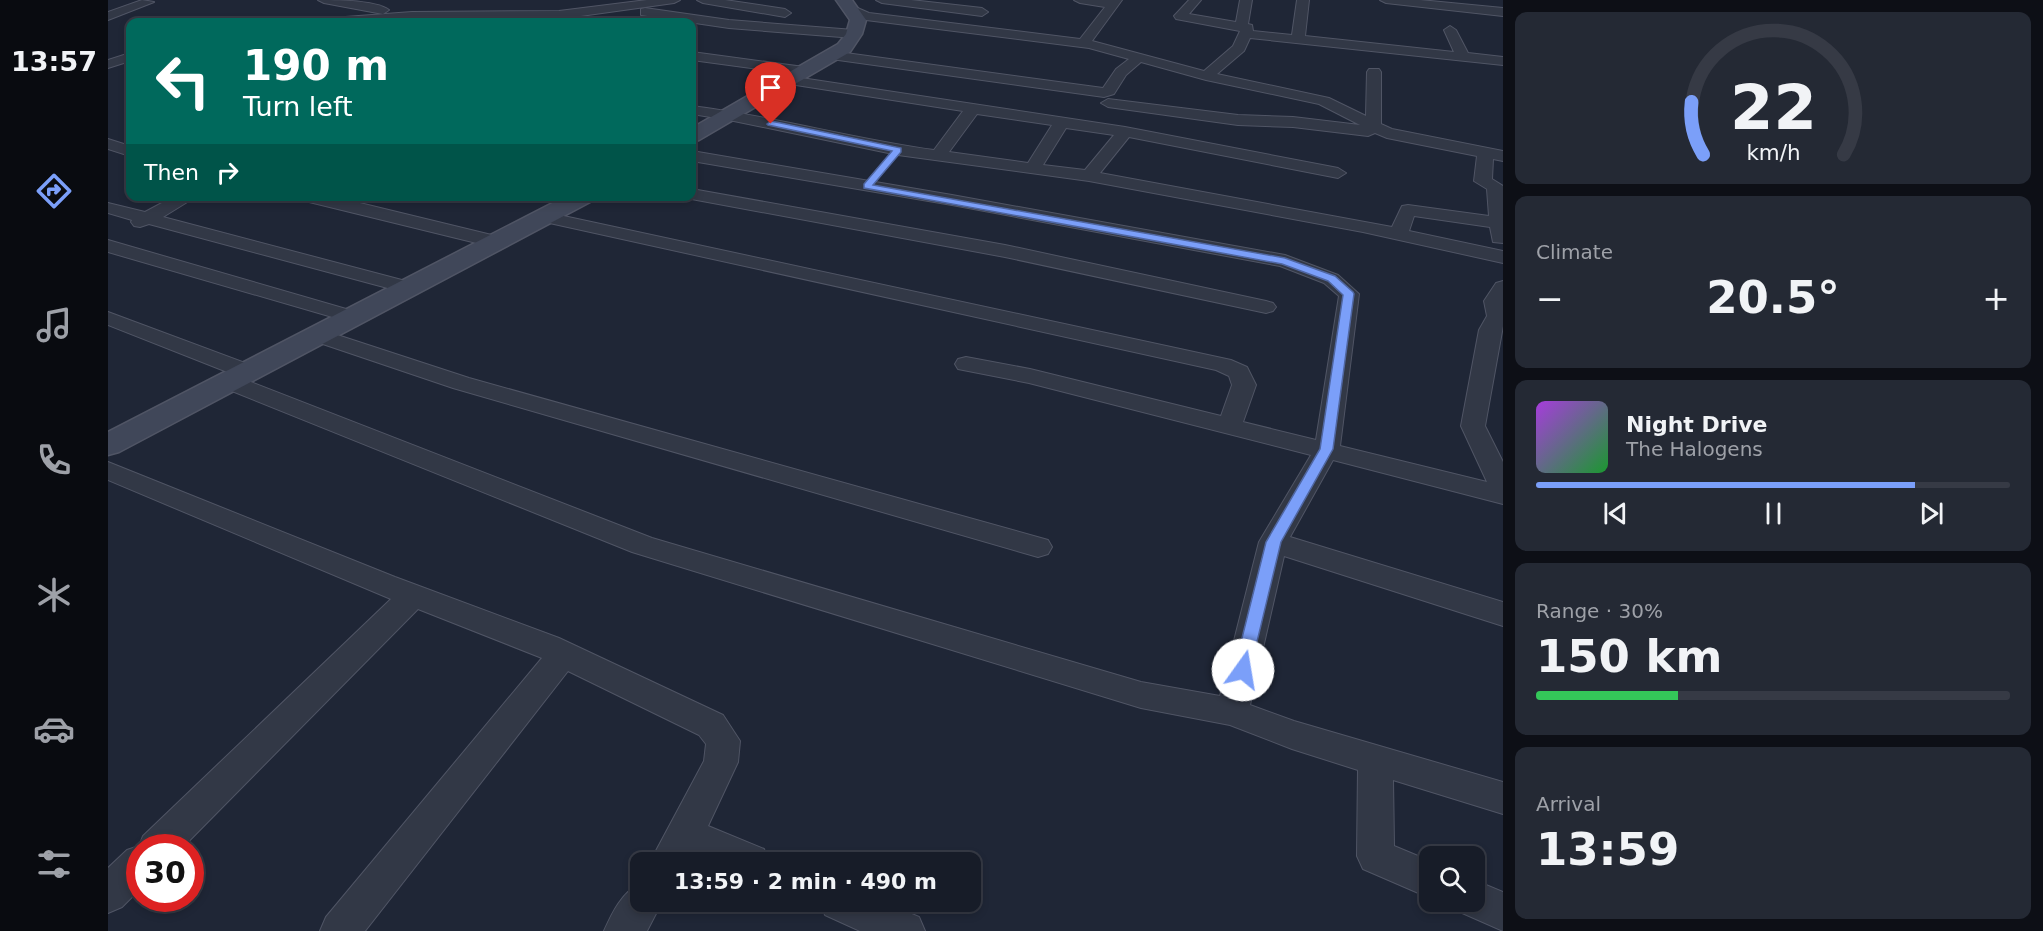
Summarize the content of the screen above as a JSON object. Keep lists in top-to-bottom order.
{
  "page": {
    "tabs": "13:57",
    "turn": ["190 m", "Turn left"],
    "then": "Then",
    "tile": [
      "Climate",
      ["Range · 30%", "150 km"],
      ["Arrival", "13:59"]
    ],
    "heat": ["−", "20.5°", "+"],
    "song": ["Night Drive", "The Halogens"],
    "limit": "30",
    "trip": "13:59 · 2 min · 490 m",
    "gauge": ["22", "km/h"]
  }
}
